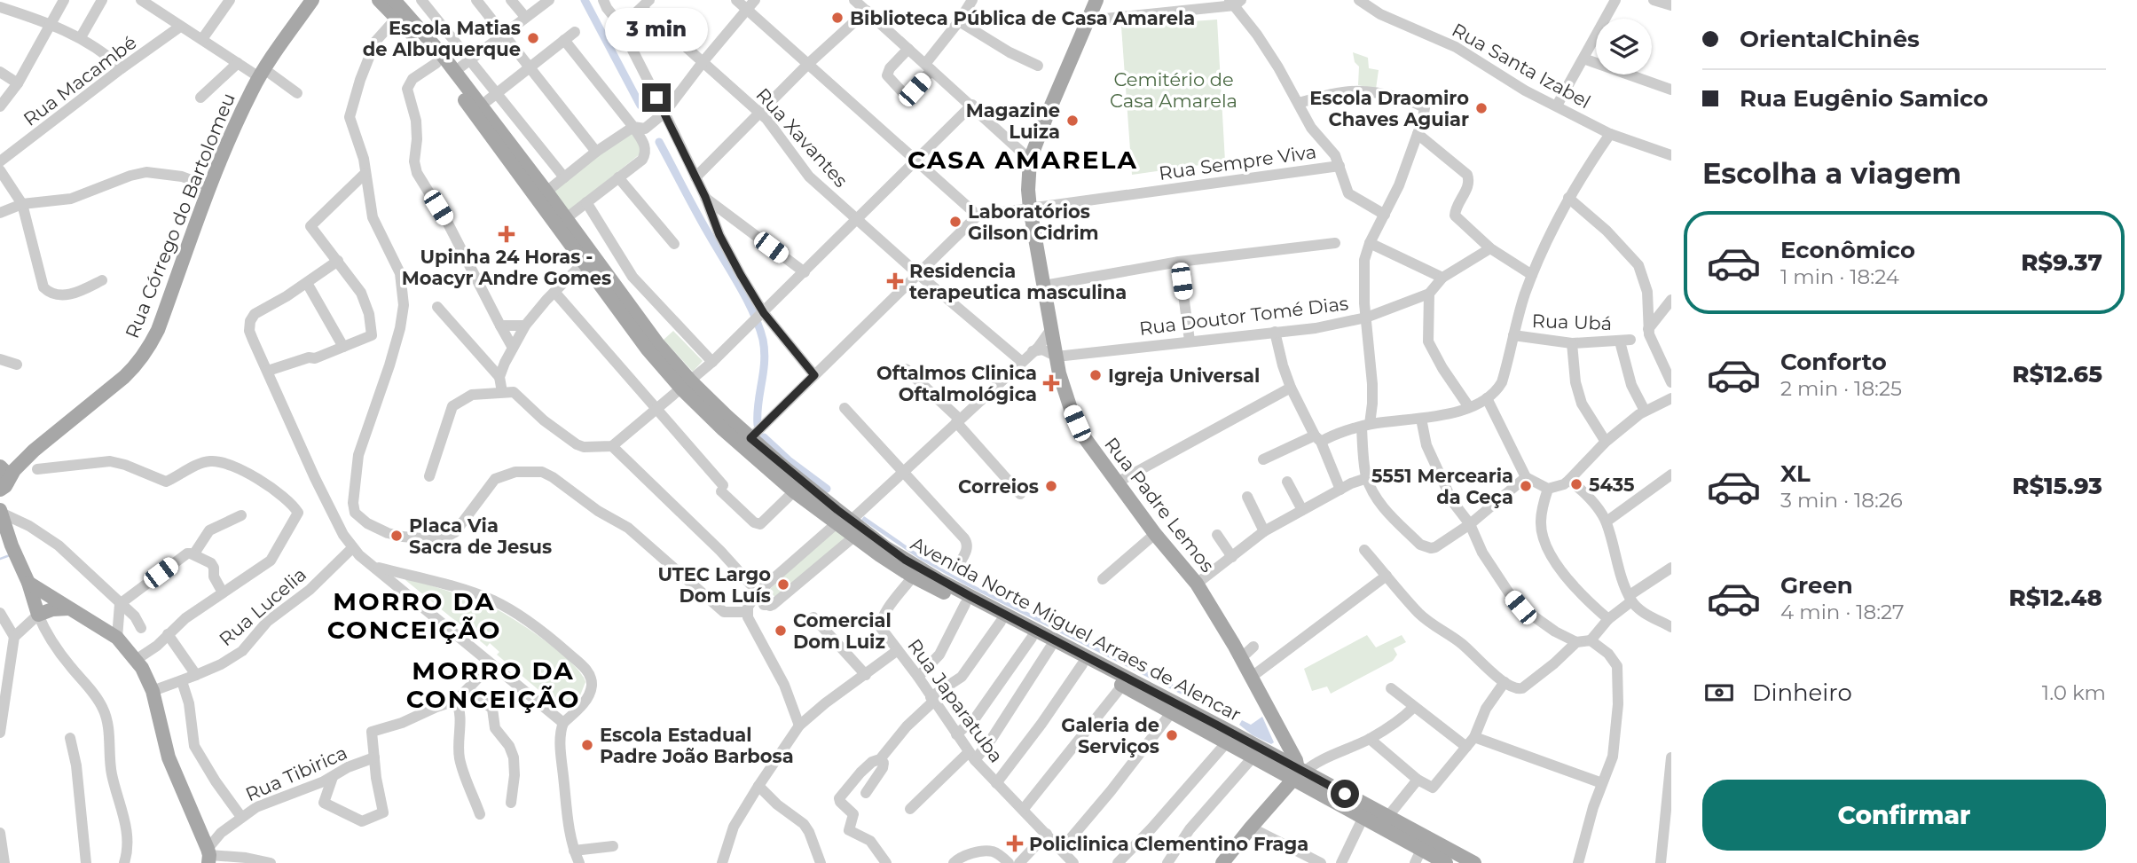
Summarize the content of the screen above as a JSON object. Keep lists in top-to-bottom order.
{
  "streets": {
    "main road": ["Rua Córrego do Bartolomeu", "Rua Padre Lemos", "Avenida Norte Miguel Arraes de Alencar"],
    "street": [
      "Rua Santa Izabel",
      "Rua Macambé",
      "Rua Xavantes",
      "Rua Sempre Viva",
      "Rua Doutor Tomé Dias",
      "Rua Ubá",
      "Rua Lucelia",
      "Rua Japaratuba",
      "Rua Tibirica"
    ]
  },
  "crossings": [
    ["Rua Sempre Viva", "Rua Padre Lemos"],
    ["Rua Doutor Tomé Dias", "Rua Padre Lemos"],
    ["Rua Padre Lemos", "Avenida Norte Miguel Arraes de Alencar"],
    ["Avenida Norte Miguel Arraes de Alencar", "Rua Japaratuba"]
  ],
  "districts": ["CASA AMARELA", "MORRO DA CONCEIÇÃO", "MORRO DA CONCEIÇÃO"],
  "parks": ["Cemitério de Casa Amarela"],
  "places": {
    "other": [
      "Biblioteca Pública de Casa Amarela",
      "Escola Matias de Albuquerque",
      "Escola Draomiro Chaves Aguiar",
      "Magazine Luiza",
      "Laboratórios Gilson Cidrim",
      "Igreja Universal",
      "5435",
      "Correios",
      "5551 Mercearia da Ceça",
      "Placa Via Sacra de Jesus",
      "UTEC Largo Dom Luís",
      "Comercial Dom Luiz",
      "Galeria de Serviços",
      "Escola Estadual Padre João Barbosa"
    ],
    "health": [
      "Upinha 24 Horas - Moacyr Andre Gomes",
      "Residencia terapeutica masculina",
      "Oftalmos Clinica Oftalmológica",
      "Policlinica Clementino Fraga"
    ]
  },
  "page": {
    "banner": ["OrientalChinês", "Rua Eugênio Samico"],
    "bubble": "3 min",
    "heading": "Escolha a viagem",
    "list": [
      {
        "name": "Econômico",
        "note": "1 min · 18:24",
        "value": "R$9.37"
      },
      {
        "name": "Conforto",
        "note": "2 min · 18:25",
        "value": "R$12.65"
      },
      {
        "name": "XL",
        "note": "3 min · 18:26",
        "value": "R$15.93"
      },
      {
        "name": "Green",
        "note": "4 min · 18:27",
        "value": "R$12.48"
      }
    ],
    "pay": ["Dinheiro", "1.0 km"],
    "buttons": "Confirmar"
  }
}
